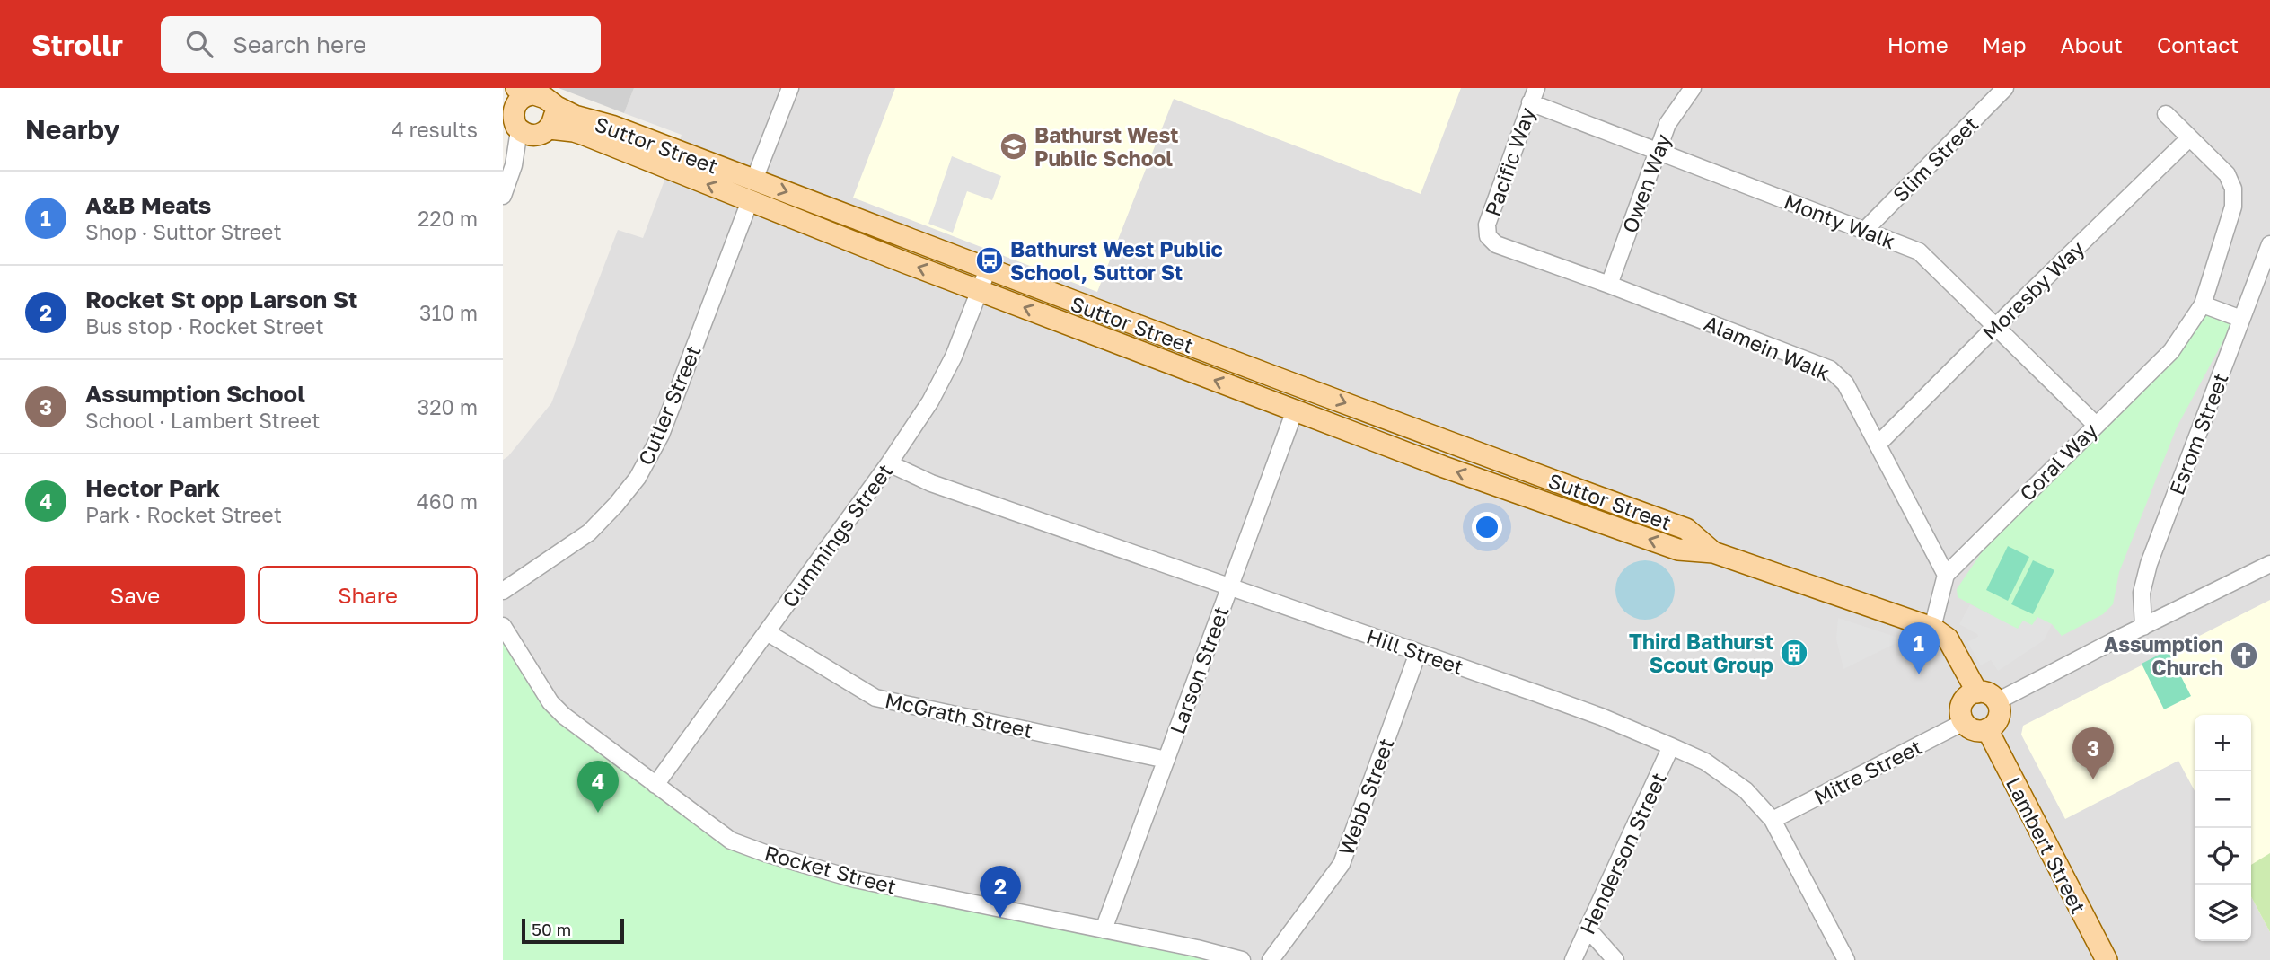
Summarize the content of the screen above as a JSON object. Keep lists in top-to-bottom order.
{
  "streets": {
    "main road": ["Suttor Street", "Lambert Street"],
    "street": [
      "Slim Street",
      "Pacific Way",
      "Owen Way",
      "Monty Walk",
      "Moresby Way",
      "Alamein Walk",
      "Cutler Street",
      "Esrom Street",
      "Coral Way",
      "Cummings Street",
      "Hill Street",
      "Larson Street",
      "McGrath Street",
      "Mitre Street",
      "Webb Street",
      "Henderson Street",
      "Rocket Street"
    ]
  },
  "crossings": [
    ["Suttor Street", "Cutler Street"],
    ["Suttor Street", "Cummings Street"],
    ["Suttor Street", "Larson Street"],
    ["Suttor Street", "Mitre Street"],
    ["Suttor Street", "Lambert Street"],
    ["Slim Street", "Monty Walk"],
    ["Pacific Way", "Monty Walk"],
    ["Pacific Way", "Alamein Walk"],
    ["Owen Way", "Monty Walk"],
    ["Owen Way", "Alamein Walk"],
    ["Monty Walk", "Moresby Way"],
    ["Monty Walk", "Coral Way"],
    ["Moresby Way", "Alamein Walk"],
    ["Moresby Way", "Coral Way"],
    ["Alamein Walk", "Coral Way"],
    ["Cummings Street", "Hill Street"],
    ["Cummings Street", "McGrath Street"],
    ["Cummings Street", "Rocket Street"],
    ["Hill Street", "Larson Street"],
    ["Hill Street", "Mitre Street"],
    ["Hill Street", "Webb Street"],
    ["Hill Street", "Henderson Street"],
    ["Larson Street", "McGrath Street"],
    ["Larson Street", "Rocket Street"],
    ["Mitre Street", "Lambert Street"]
  ],
  "places": {
    "school or university": ["Bathurst West Public School"],
    "bus stop": ["Bathurst West Public School, Suttor St"],
    "building": ["Third Bathurst Scout Group"],
    "church": ["Assumption Church"]
  },
  "scale_bar": "50 m",
  "page": {
    "header": "Strollr",
    "search": "Search here",
    "nav": [
      "Home",
      "Map",
      "About",
      "Contact"
    ],
    "heading": ["Nearby", "4 results"],
    "list": [
      {
        "mark": "1",
        "name": "A&B Meats",
        "note": "Shop · Suttor Street",
        "value": "220 m"
      },
      {
        "mark": "2",
        "name": "Rocket St opp Larson St",
        "note": "Bus stop · Rocket Street",
        "value": "310 m"
      },
      {
        "mark": "3",
        "name": "Assumption School",
        "note": "School · Lambert Street",
        "value": "320 m"
      },
      {
        "mark": "4",
        "name": "Hector Park",
        "note": "Park · Rocket Street",
        "value": "460 m"
      }
    ],
    "buttons": ["Save", "Share"],
    "pins": [
      "1",
      "3",
      "4",
      "2"
    ],
    "map_buttons": ["+", "−"],
    "scale": "50 m"
  }
}
